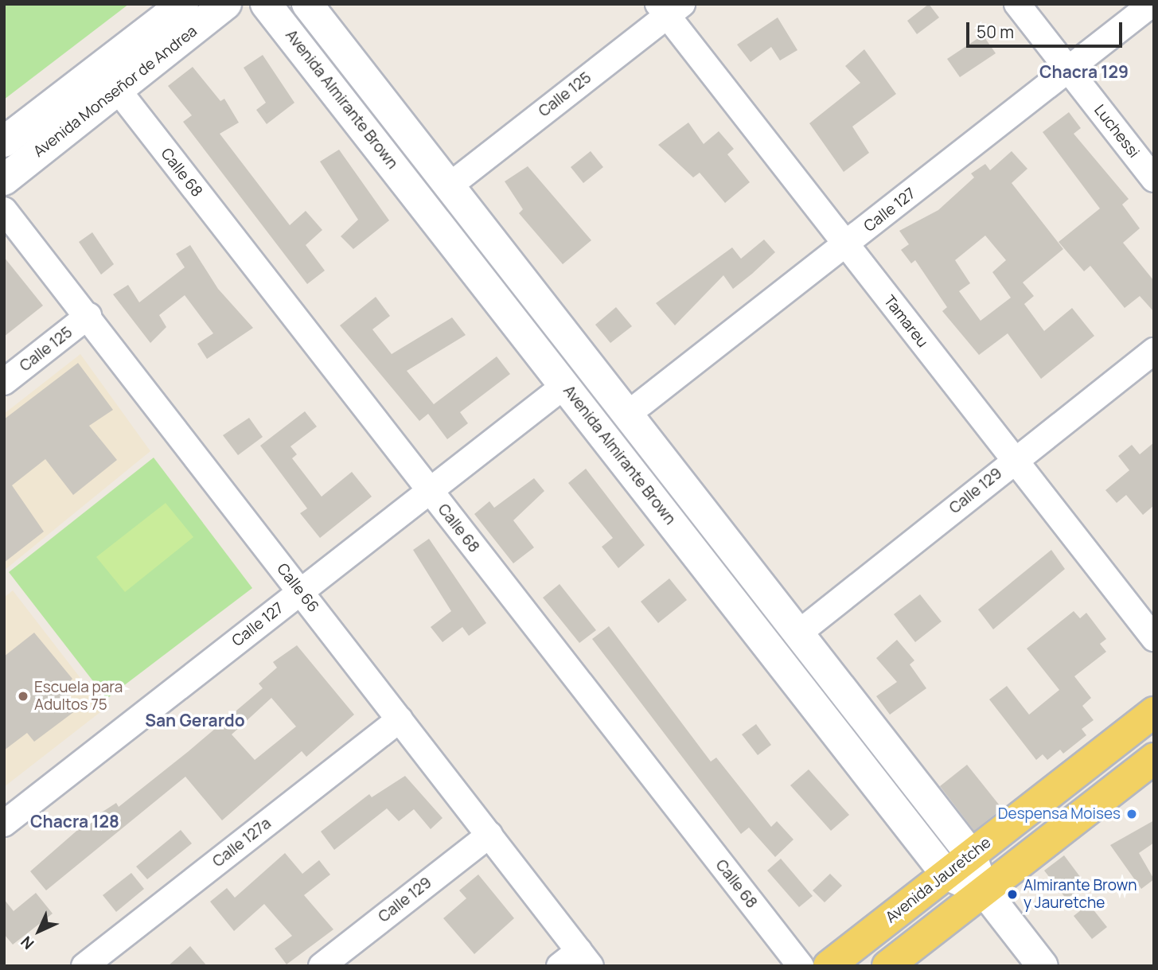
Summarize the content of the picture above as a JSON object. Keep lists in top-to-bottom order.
{
  "streets": {
    "main road": ["Avenida Monseñor de Andrea", "Avenida Almirante Brown", "Avenida Jauretche"],
    "street": [
      "Calle 125",
      "Luchessi",
      "Calle 68",
      "Calle 127",
      "Tamareu",
      "Calle 129",
      "Calle 66",
      "Calle 127a"
    ]
  },
  "crossings": [
    ["Avenida Monseñor de Andrea", "Calle 68"],
    ["Calle 125", "Avenida Almirante Brown"],
    ["Calle 125", "Tamareu"],
    ["Calle 125", "Calle 66"],
    ["Avenida Almirante Brown", "Calle 127"],
    ["Avenida Almirante Brown", "Calle 129"],
    ["Avenida Almirante Brown", "Avenida Jauretche"],
    ["Luchessi", "Calle 127"],
    ["Calle 68", "Calle 127"],
    ["Calle 127", "Tamareu"],
    ["Calle 127", "Calle 66"],
    ["Tamareu", "Calle 129"],
    ["Calle 129", "Calle 66"],
    ["Calle 66", "Calle 127a"]
  ],
  "districts": ["Chacra 129", "San Gerardo", "Chacra 128"],
  "places": ["Escuela para Adultos 75", "Despensa Moises", "Almirante Brown y Jauretche"],
  "scale_bar": "50 m",
  "north": "bottom left"
}
